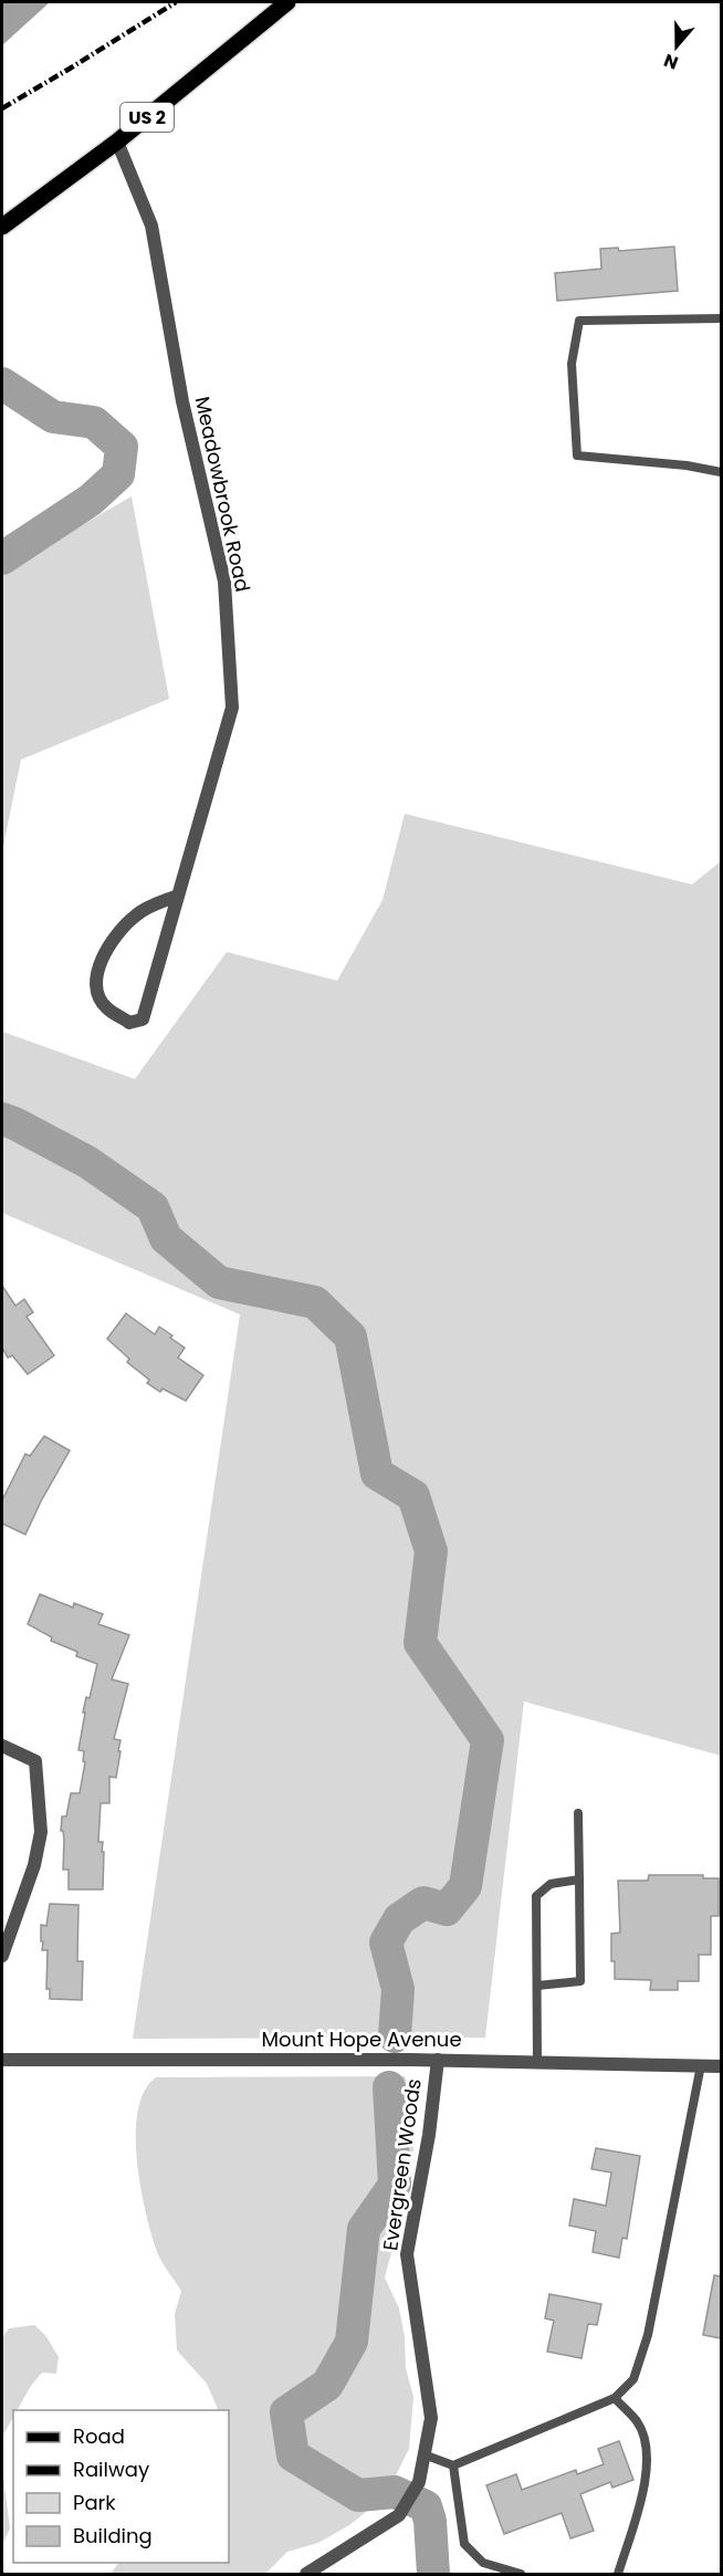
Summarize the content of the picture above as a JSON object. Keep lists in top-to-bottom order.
{
  "streets": {
    "main road": ["US 2"],
    "street": ["Meadowbrook Road", "Mount Hope Avenue", "Evergreen Woods"]
  },
  "crossings": [
    ["US 2", "Meadowbrook Road"],
    ["Mount Hope Avenue", "Evergreen Woods"]
  ],
  "legend": [
    "Road",
    "Railway",
    "Park",
    "Building"
  ],
  "north": "bottom"
}
